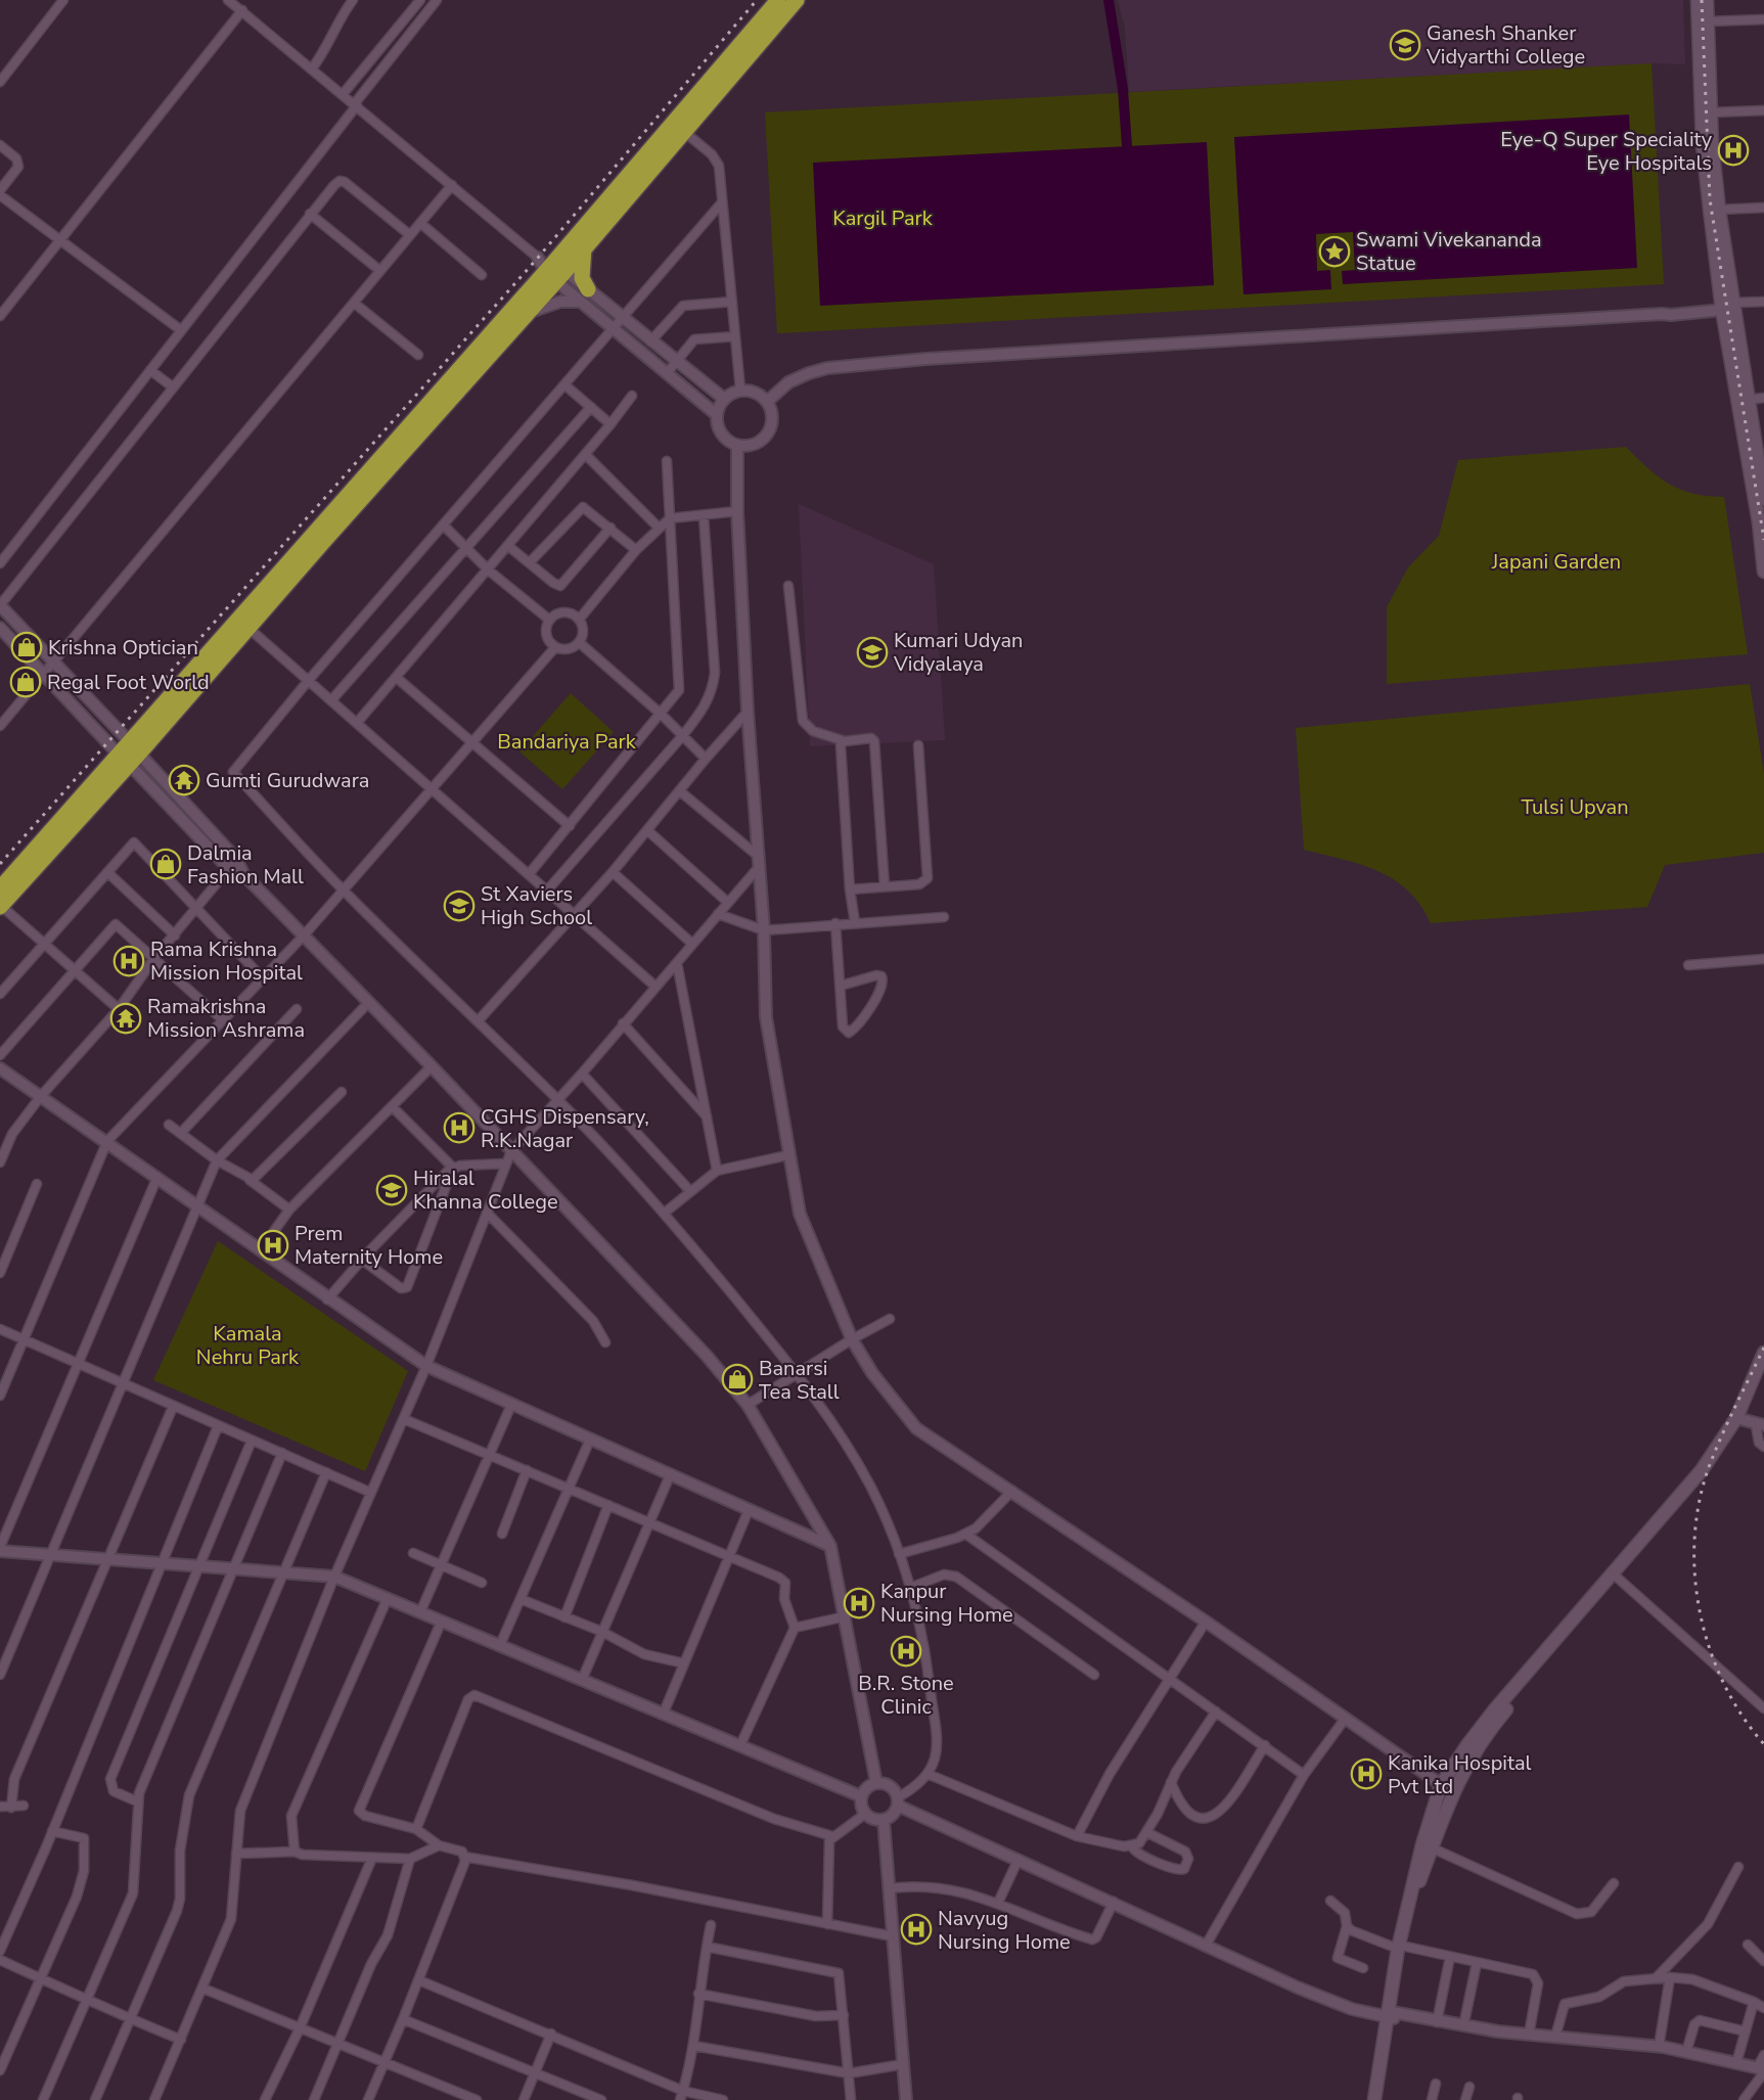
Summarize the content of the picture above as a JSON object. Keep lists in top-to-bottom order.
{
  "parks": [
    "Kargil Park",
    "Japani Garden",
    "Bandariya Park",
    "Tulsi Upvan",
    "Kamala Nehru Park"
  ],
  "places": {
    "school or university": [
      "Ganesh Shanker Vidyarthi College",
      "Kumari Udyan Vidyalaya",
      "St Xaviers High School",
      "Hiralal Khanna College"
    ],
    "hospital": [
      "Eye-Q Super Speciality Eye Hospitals",
      "Rama Krishna Mission Hospital",
      "CGHS Dispensary, R.K.Nagar",
      "Prem Maternity Home",
      "Kanpur Nursing Home",
      "B.R. Stone Clinic",
      "Kanika Hospital Pvt Ltd",
      "Navyug Nursing Home"
    ],
    "place": ["Swami Vivekananda Statue"],
    "shop": [
      "Krishna Optician",
      "Regal Foot World",
      "Dalmia Fashion Mall",
      "Banarsi Tea Stall"
    ],
    "temple": ["Gumti Gurudwara", "Ramakrishna Mission Ashrama"]
  }
}
